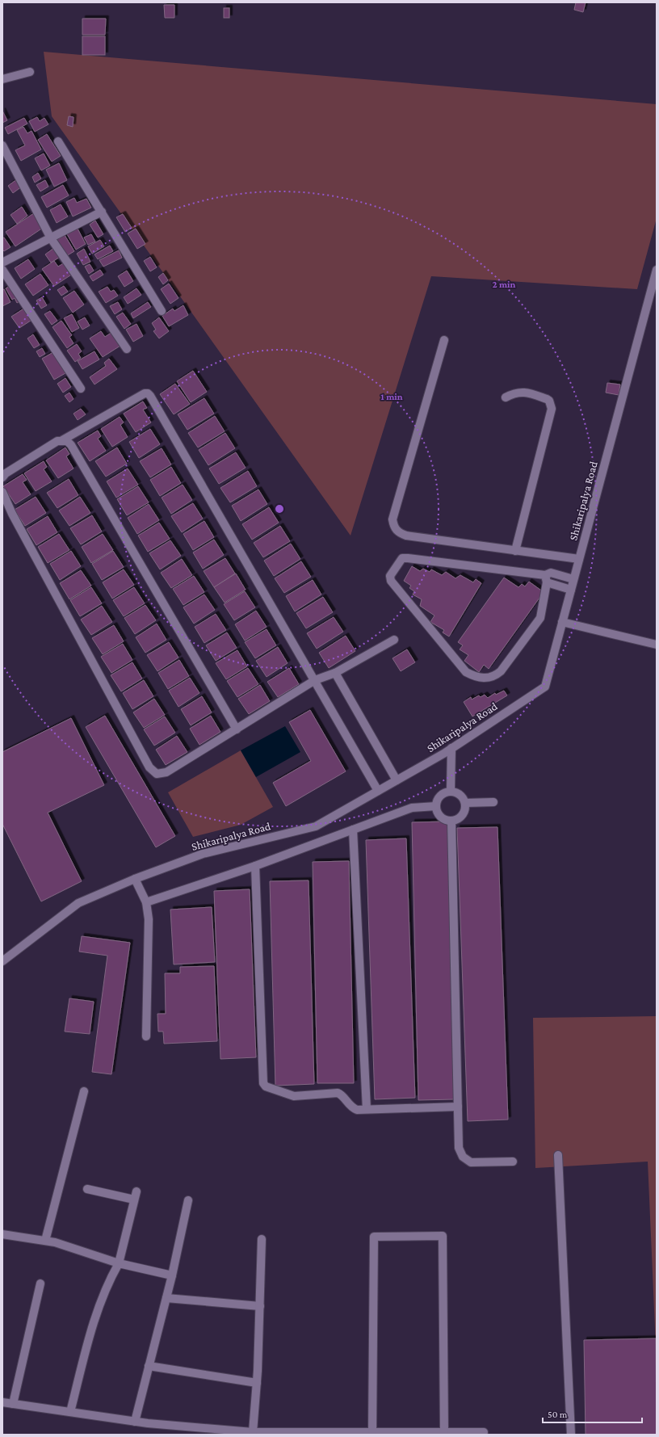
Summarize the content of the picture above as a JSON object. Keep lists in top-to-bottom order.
{
  "streets": {
    "street": ["Shikaripalya Road"]
  },
  "scale_bar": "50 m",
  "rings": ["2 min", "1 min"]
}
